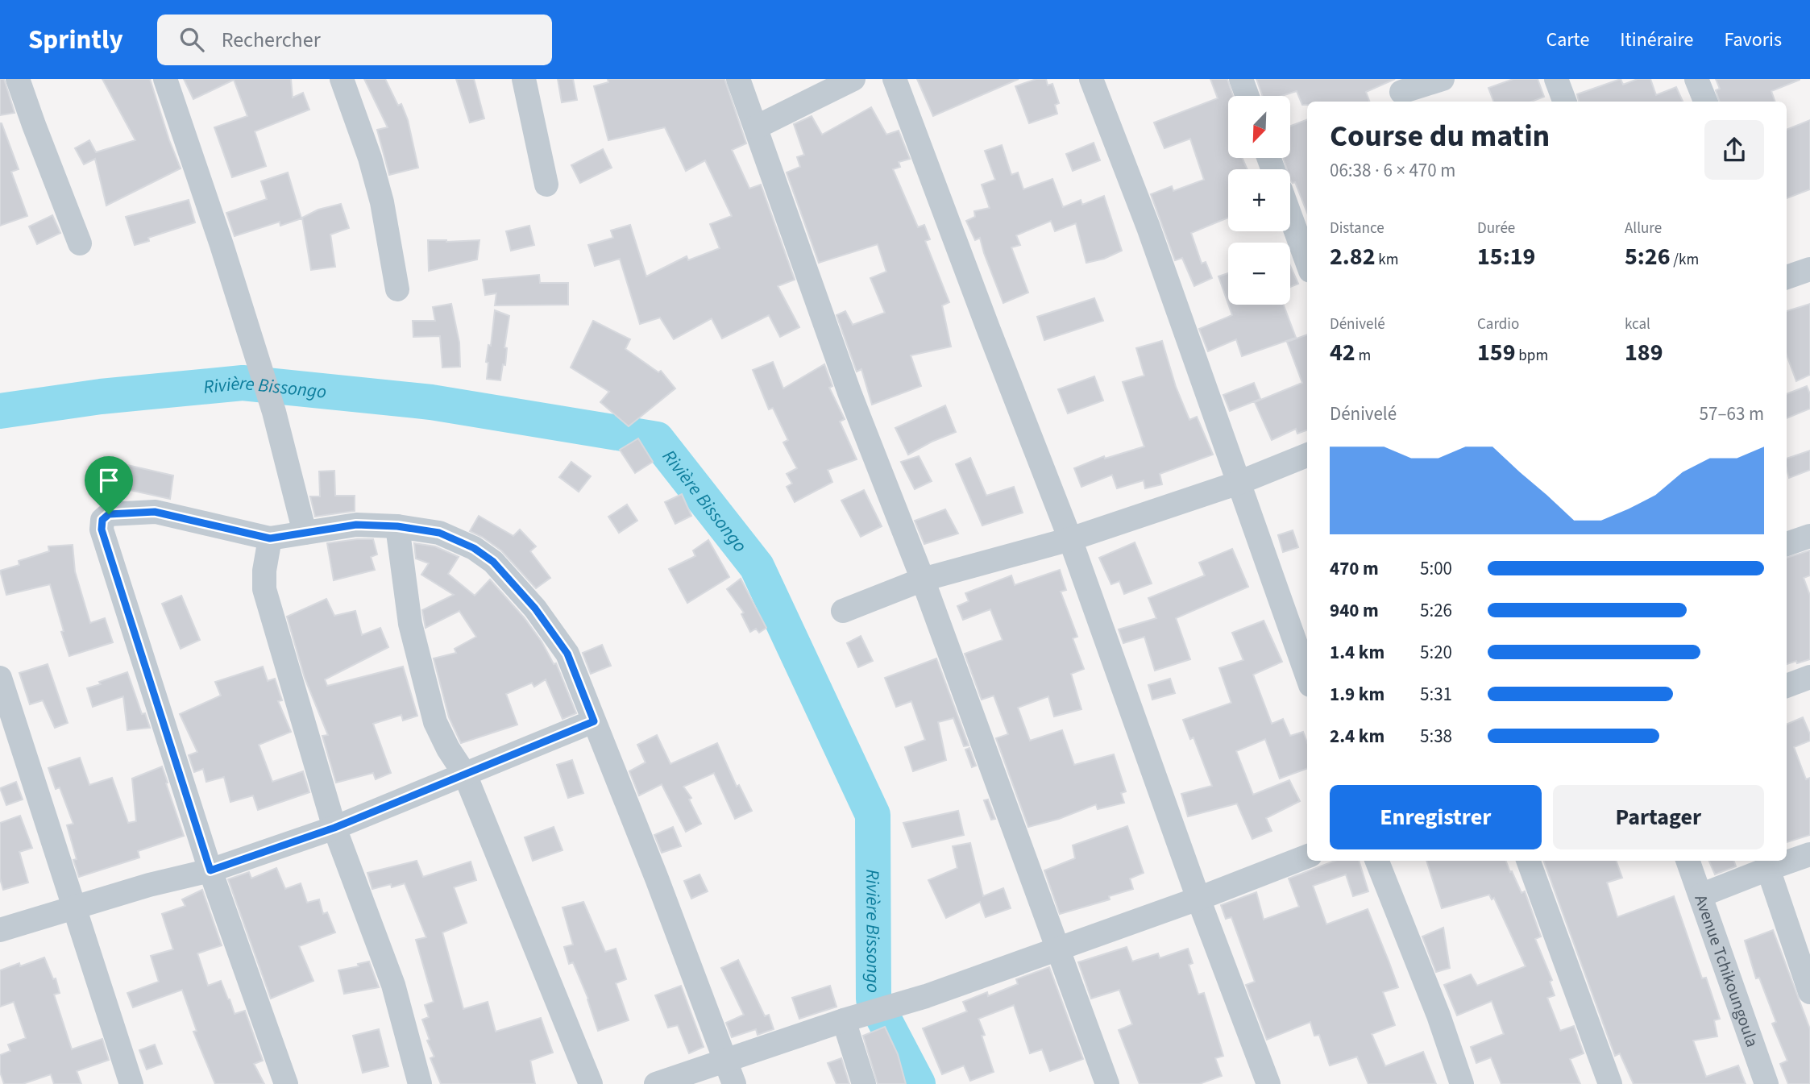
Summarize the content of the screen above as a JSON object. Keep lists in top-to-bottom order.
{
  "streets": {
    "street": ["Avenue Tchikoungoula"]
  },
  "water": ["Rivière Bissongo"],
  "north": "bottom left",
  "page": {
    "header": "Sprintly",
    "search": "Rechercher",
    "nav": ["Carte", "Itinéraire", "Favoris"],
    "map_buttons": ["+", "−"],
    "heading": ["Course du matin", "06:38 · 6 × 470 m"],
    "stats": [
      ["Distance", "2.82 km"],
      ["Durée", "15:19"],
      ["Allure", "5:26 /km"],
      ["Dénivelé", "42 m"],
      ["Cardio", "159 bpm"],
      ["kcal", "189"]
    ],
    "chart": ["Dénivelé", "57–63 m"],
    "list": [
      {
        "name": "470 m",
        "note": "5:00"
      },
      {
        "name": "940 m",
        "note": "5:26"
      },
      {
        "name": "1.4 km",
        "note": "5:20"
      },
      {
        "name": "1.9 km",
        "note": "5:31"
      },
      {
        "name": "2.4 km",
        "note": "5:38"
      }
    ],
    "buttons": ["Enregistrer", "Partager"]
  }
}
